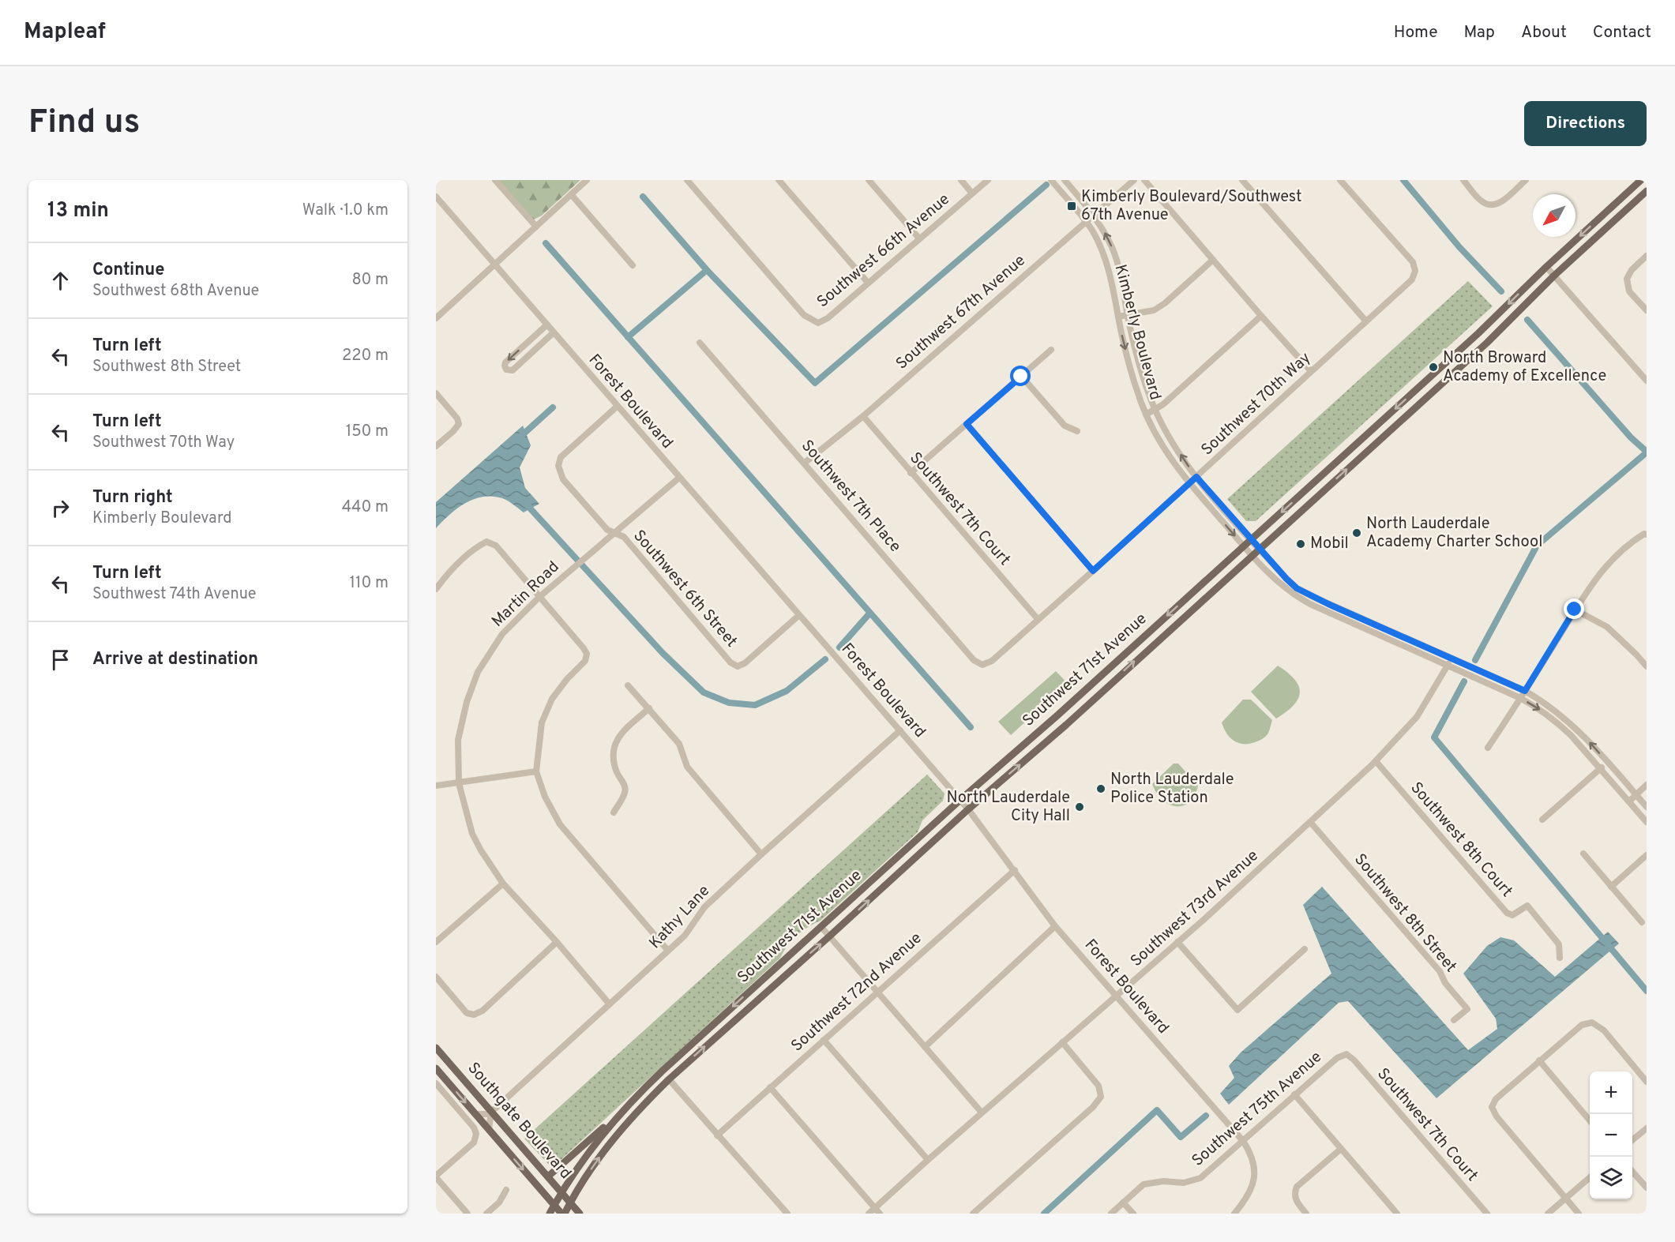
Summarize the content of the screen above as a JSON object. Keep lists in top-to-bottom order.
{
  "streets": {
    "main road": ["Southwest 71st Avenue", "Southgate Boulevard"],
    "street": [
      "Southwest 66th Avenue",
      "Southwest 67th Avenue",
      "Kimberly Boulevard",
      "Forest Boulevard",
      "Southwest 70th Way",
      "Southwest 7th Place",
      "Southwest 7th Court",
      "Southwest 6th Street",
      "Martin Road",
      "Southwest 8th Court",
      "Southwest 73rd Avenue",
      "Southwest 8th Street",
      "Kathy Lane",
      "Southwest 72nd Avenue",
      "Southwest 75th Avenue"
    ]
  },
  "crossings": [
    ["Southwest 67th Avenue", "Kimberly Boulevard"],
    ["Southwest 67th Avenue", "Southwest 7th Place"],
    ["Southwest 67th Avenue", "Southwest 7th Court"],
    ["Kimberly Boulevard", "Southwest 70th Way"],
    ["Kimberly Boulevard", "Southwest 71st Avenue"],
    ["Kimberly Boulevard", "Southwest 73rd Avenue"],
    ["Forest Boulevard", "Southwest 6th Street"],
    ["Forest Boulevard", "Martin Road"],
    ["Forest Boulevard", "Southwest 71st Avenue"],
    ["Forest Boulevard", "Southwest 73rd Avenue"],
    ["Forest Boulevard", "Kathy Lane"],
    ["Forest Boulevard", "Southwest 72nd Avenue"],
    ["Forest Boulevard", "Southwest 75th Avenue"],
    ["Southwest 70th Way", "Southwest 7th Place"],
    ["Southwest 70th Way", "Southwest 7th Court"],
    ["Southwest 7th Court", "Southwest 75th Avenue"],
    ["Southwest 6th Street", "Martin Road"],
    ["Martin Road", "Kathy Lane"],
    ["Southwest 71st Avenue", "Southgate Boulevard"],
    ["Southwest 8th Court", "Southwest 73rd Avenue"],
    ["Southwest 73rd Avenue", "Southwest 8th Street"],
    ["Kathy Lane", "Southgate Boulevard"]
  ],
  "places": {
    "transit": ["Kimberly Boulevard/Southwest 67th Avenue"],
    "other": [
      "North Broward Academy of Excellence",
      "North Lauderdale Academy Charter School",
      "Mobil",
      "North Lauderdale Police Station",
      "North Lauderdale City Hall"
    ]
  },
  "north": "bottom left",
  "page": {
    "header": "Mapleaf",
    "nav": [
      "Home",
      "Map",
      "About",
      "Contact"
    ],
    "buttons": "Directions",
    "title": "Find us",
    "heading": ["13 min", "Walk · 1.0 km"],
    "list": [
      ["Continue", "Southwest 68th Avenue", "80 m"],
      ["Turn left", "Southwest 8th Street", "220 m"],
      ["Turn left", "Southwest 70th Way", "150 m"],
      ["Turn right", "Kimberly Boulevard", "440 m"],
      ["Turn left", "Southwest 74th Avenue", "110 m"],
      "Arrive at destination"
    ],
    "map_buttons": ["+", "−"]
  }
}
